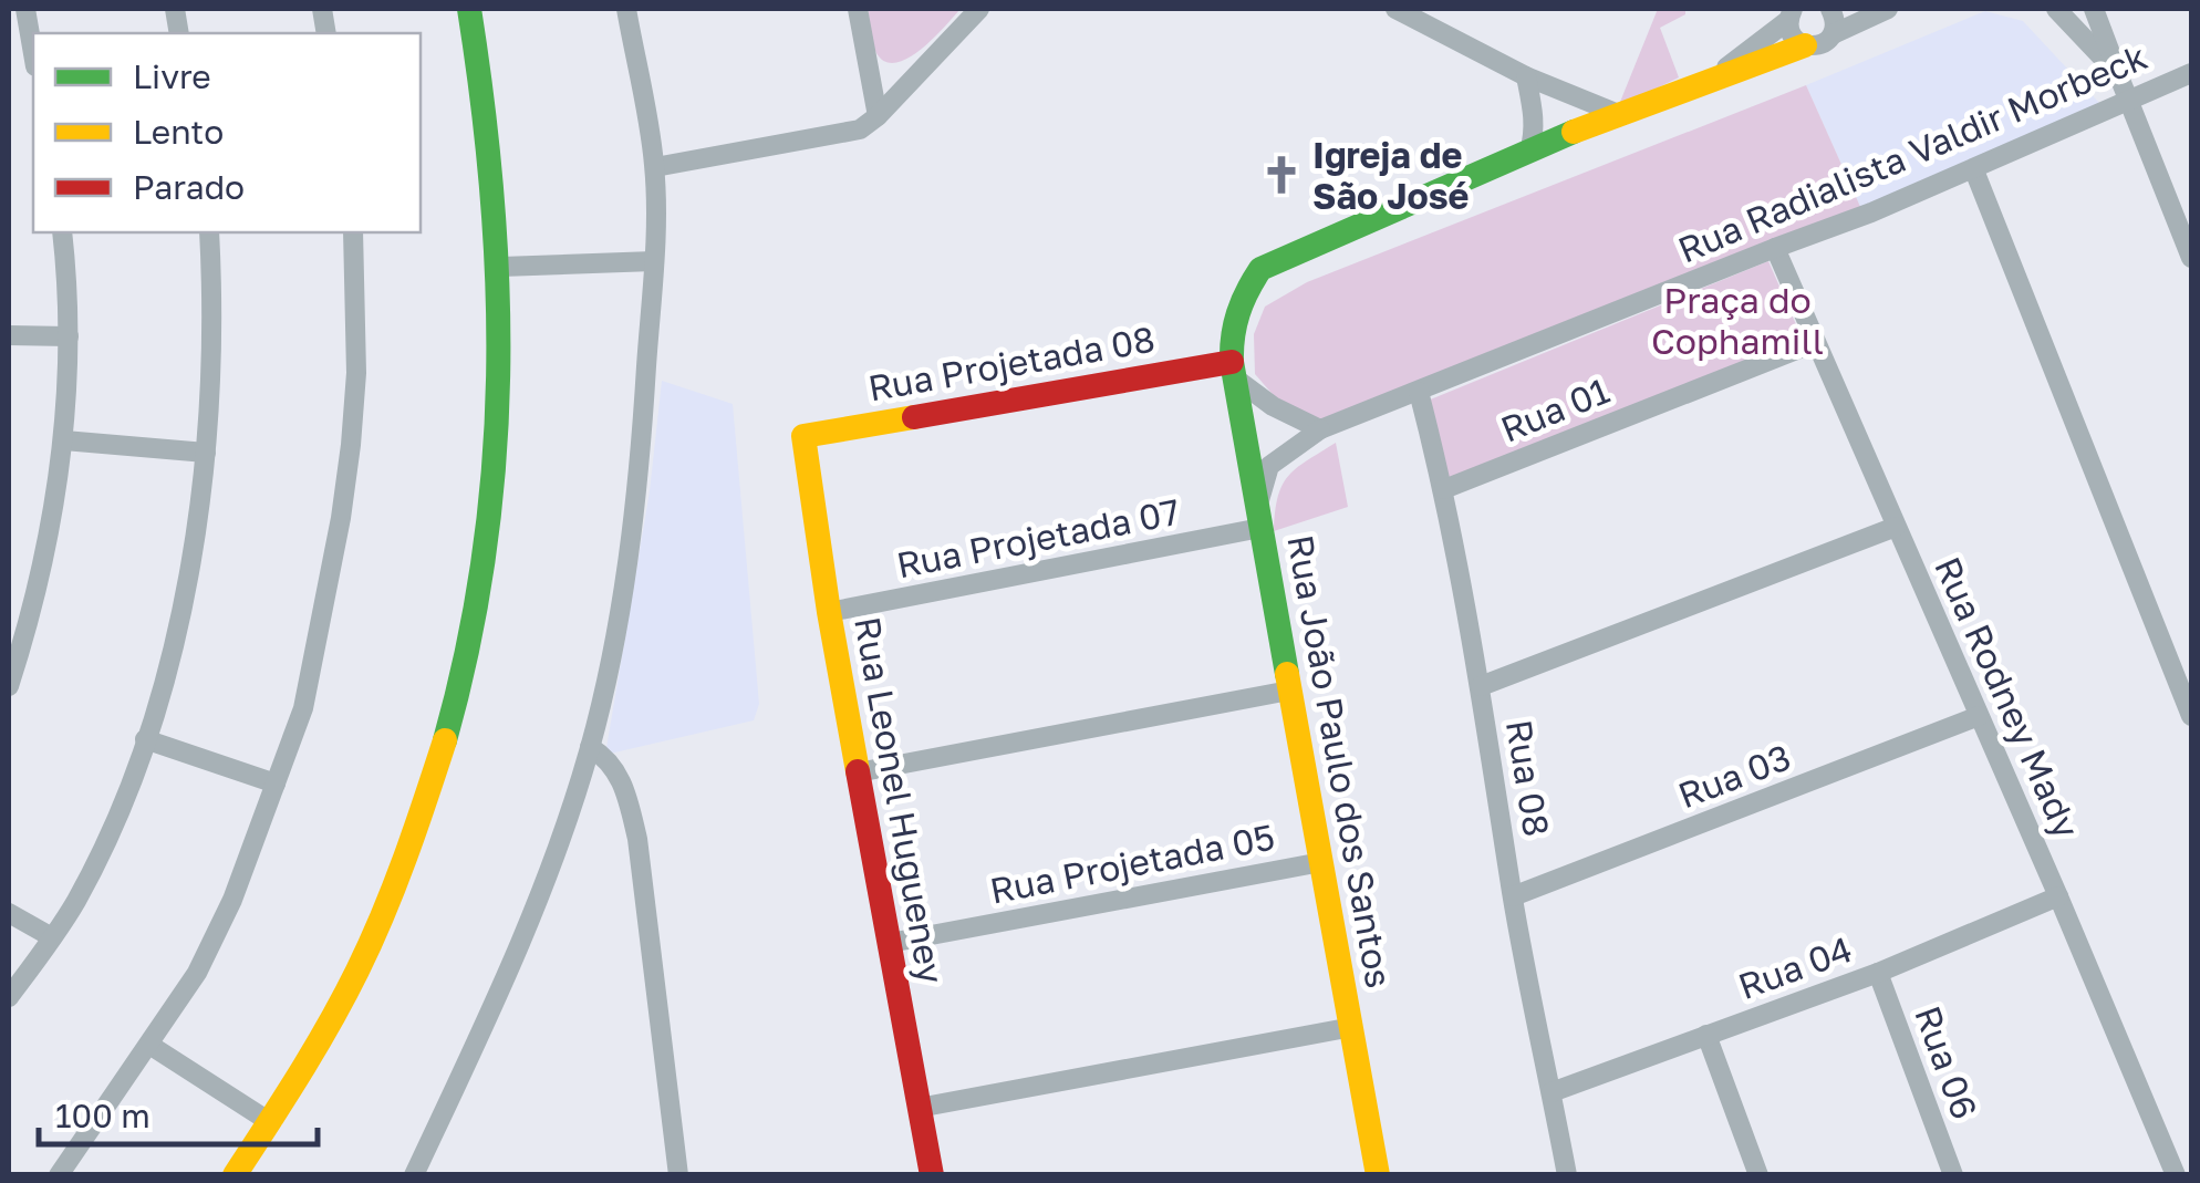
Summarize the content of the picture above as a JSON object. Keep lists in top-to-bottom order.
{
  "streets": {
    "street": [
      "Rua Radialista Valdir Morbeck",
      "Rua Projetada 08",
      "Rua 01",
      "Rua Projetada 07",
      "Rua Rodney Mady",
      "Rua João Paulo dos Santos",
      "Rua 03",
      "Rua 08",
      "Rua Leonel Hugueney",
      "Rua Projetada 05",
      "Rua 04",
      "Rua 06"
    ]
  },
  "crossings": [
    ["Rua Radialista Valdir Morbeck", "Rua Rodney Mady"],
    ["Rua Radialista Valdir Morbeck", "Rua 08"],
    ["Rua Projetada 08", "Rua João Paulo dos Santos"],
    ["Rua Projetada 08", "Rua Leonel Hugueney"],
    ["Rua 01", "Rua Rodney Mady"],
    ["Rua 01", "Rua 08"],
    ["Rua Projetada 07", "Rua João Paulo dos Santos"],
    ["Rua Projetada 07", "Rua Leonel Hugueney"],
    ["Rua Rodney Mady", "Rua 03"],
    ["Rua Rodney Mady", "Rua 04"],
    ["Rua João Paulo dos Santos", "Rua Projetada 05"],
    ["Rua 03", "Rua 08"],
    ["Rua 08", "Rua 04"],
    ["Rua Leonel Hugueney", "Rua Projetada 05"],
    ["Rua 04", "Rua 06"]
  ],
  "parks": ["Praça do Cophamill"],
  "places": {
    "church": ["Igreja de São José"]
  },
  "legend": ["Livre", "Lento", "Parado"],
  "scale_bar": "100 m"
}
